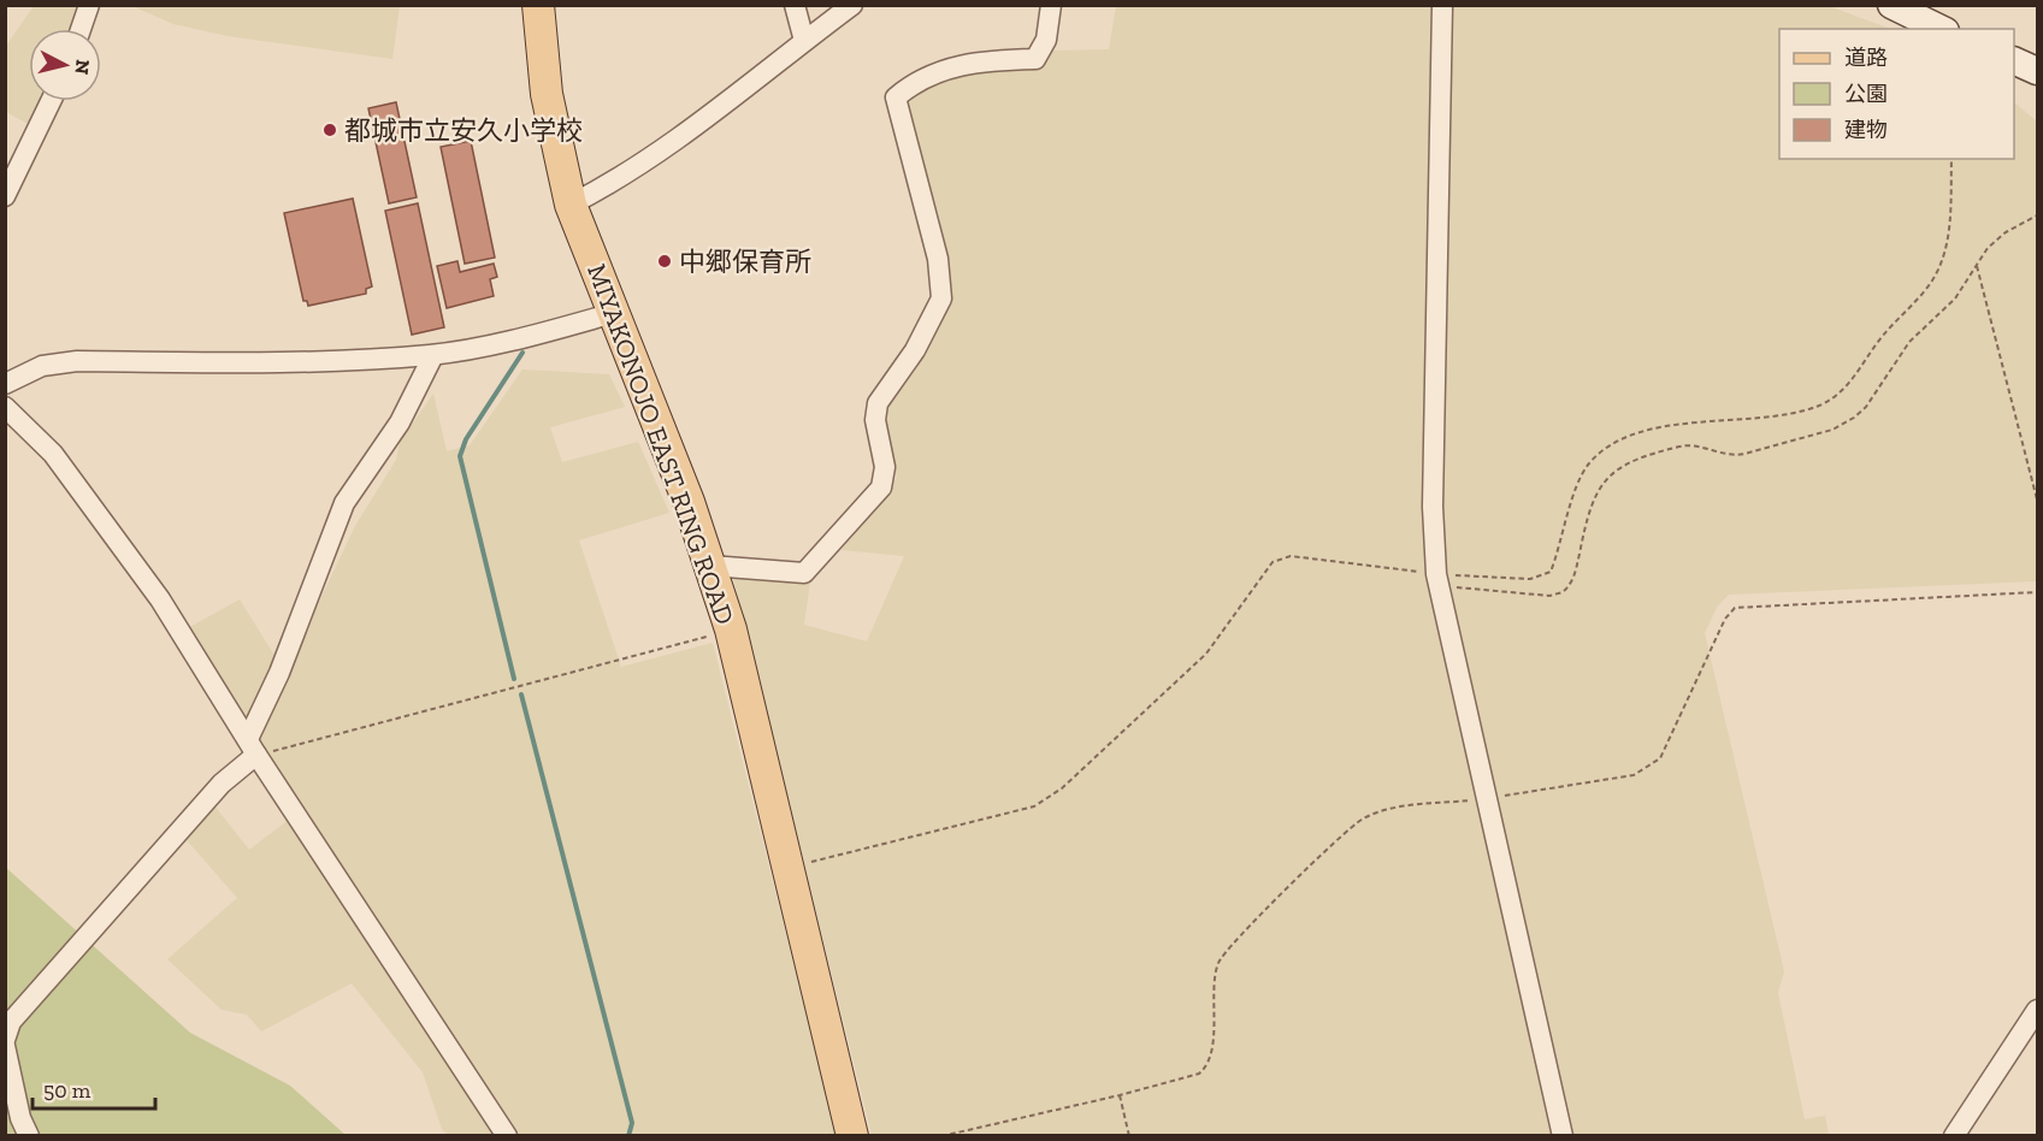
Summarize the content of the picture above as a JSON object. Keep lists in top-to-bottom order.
{
  "streets": {
    "main road": ["MIYAKONOJO EAST RING ROAD"]
  },
  "places": ["都城市立安久小学校", "中郷保育所"],
  "legend": ["道路", "公園", "建物"],
  "scale_bar": "50 m",
  "north": "right"
}
